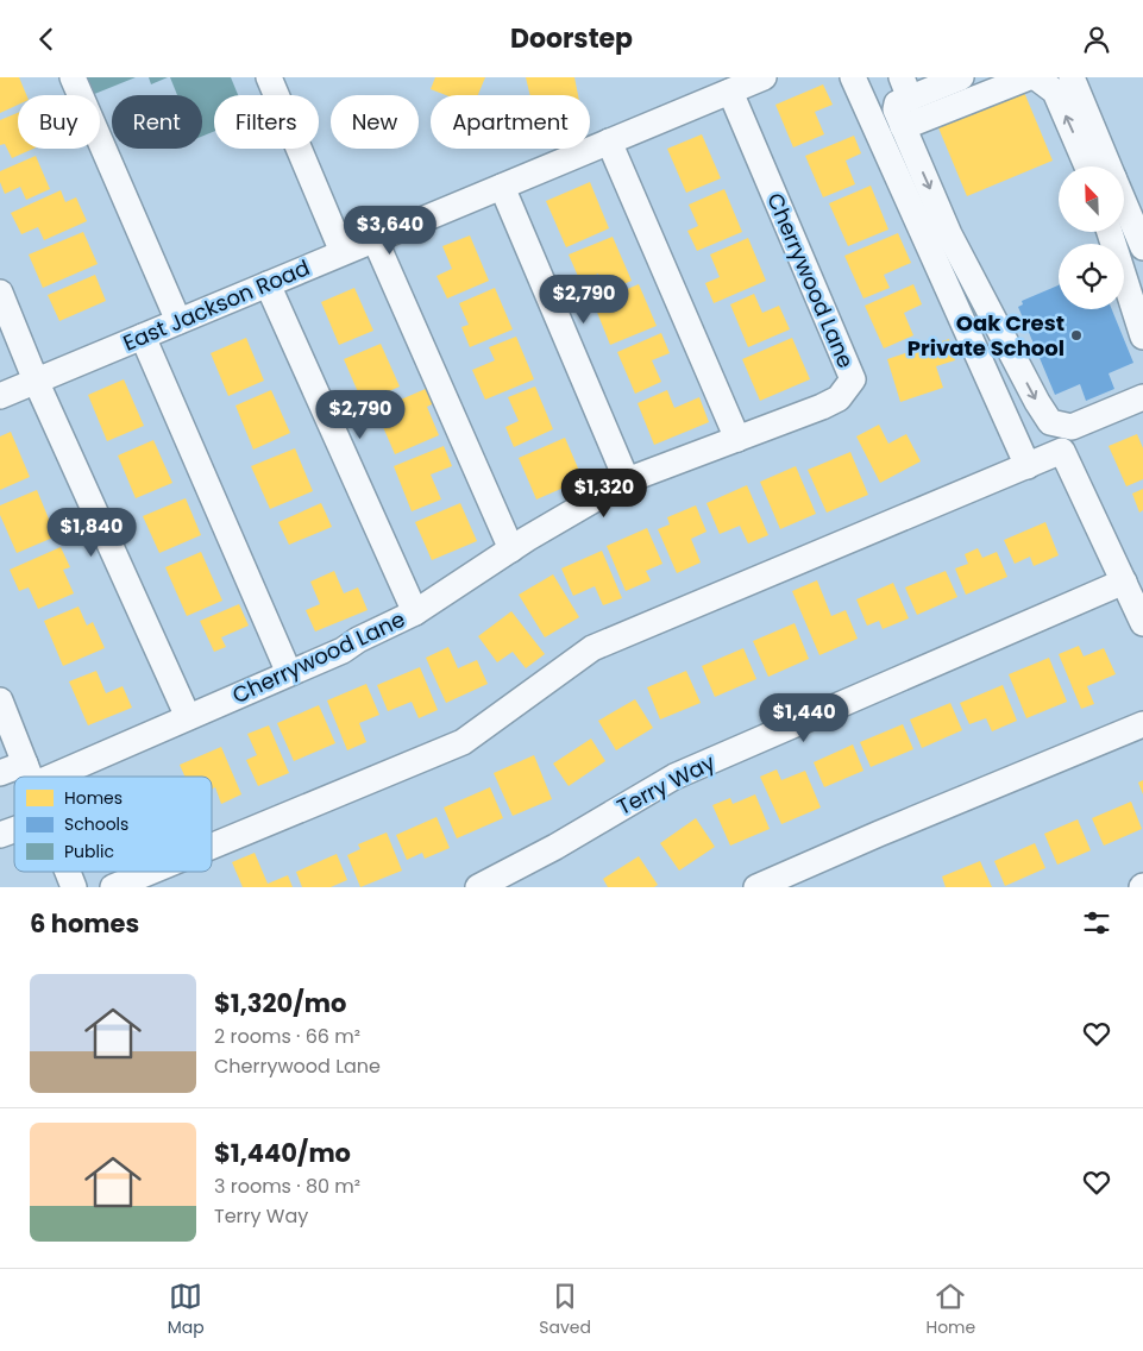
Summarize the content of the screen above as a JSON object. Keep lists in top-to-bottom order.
{
  "streets": {
    "street": ["Cherrywood Lane", "East Jackson Road", "Terry Way"]
  },
  "crossings": [
    ["Cherrywood Lane", "East Jackson Road"]
  ],
  "places": ["Oak Crest Private School"],
  "legend": ["Homes", "Schools", "Public"],
  "north": "top left",
  "page": {
    "header": "Doorstep",
    "chip": [
      "Buy",
      "Rent",
      "Filters",
      "New",
      "Apartment"
    ],
    "price": [
      "$3,640",
      "$2,790",
      "$2,790",
      "$1,320",
      "$1,840",
      "$1,440"
    ],
    "heading": "6 homes",
    "list": [
      {
        "name": "$1,320/mo",
        "note": "2 rooms · 66 m² · Cherrywood Lane"
      },
      {
        "name": "$1,440/mo",
        "note": "3 rooms · 80 m² · Terry Way"
      }
    ],
    "tabs": ["Map", "Saved", "Home"]
  }
}
